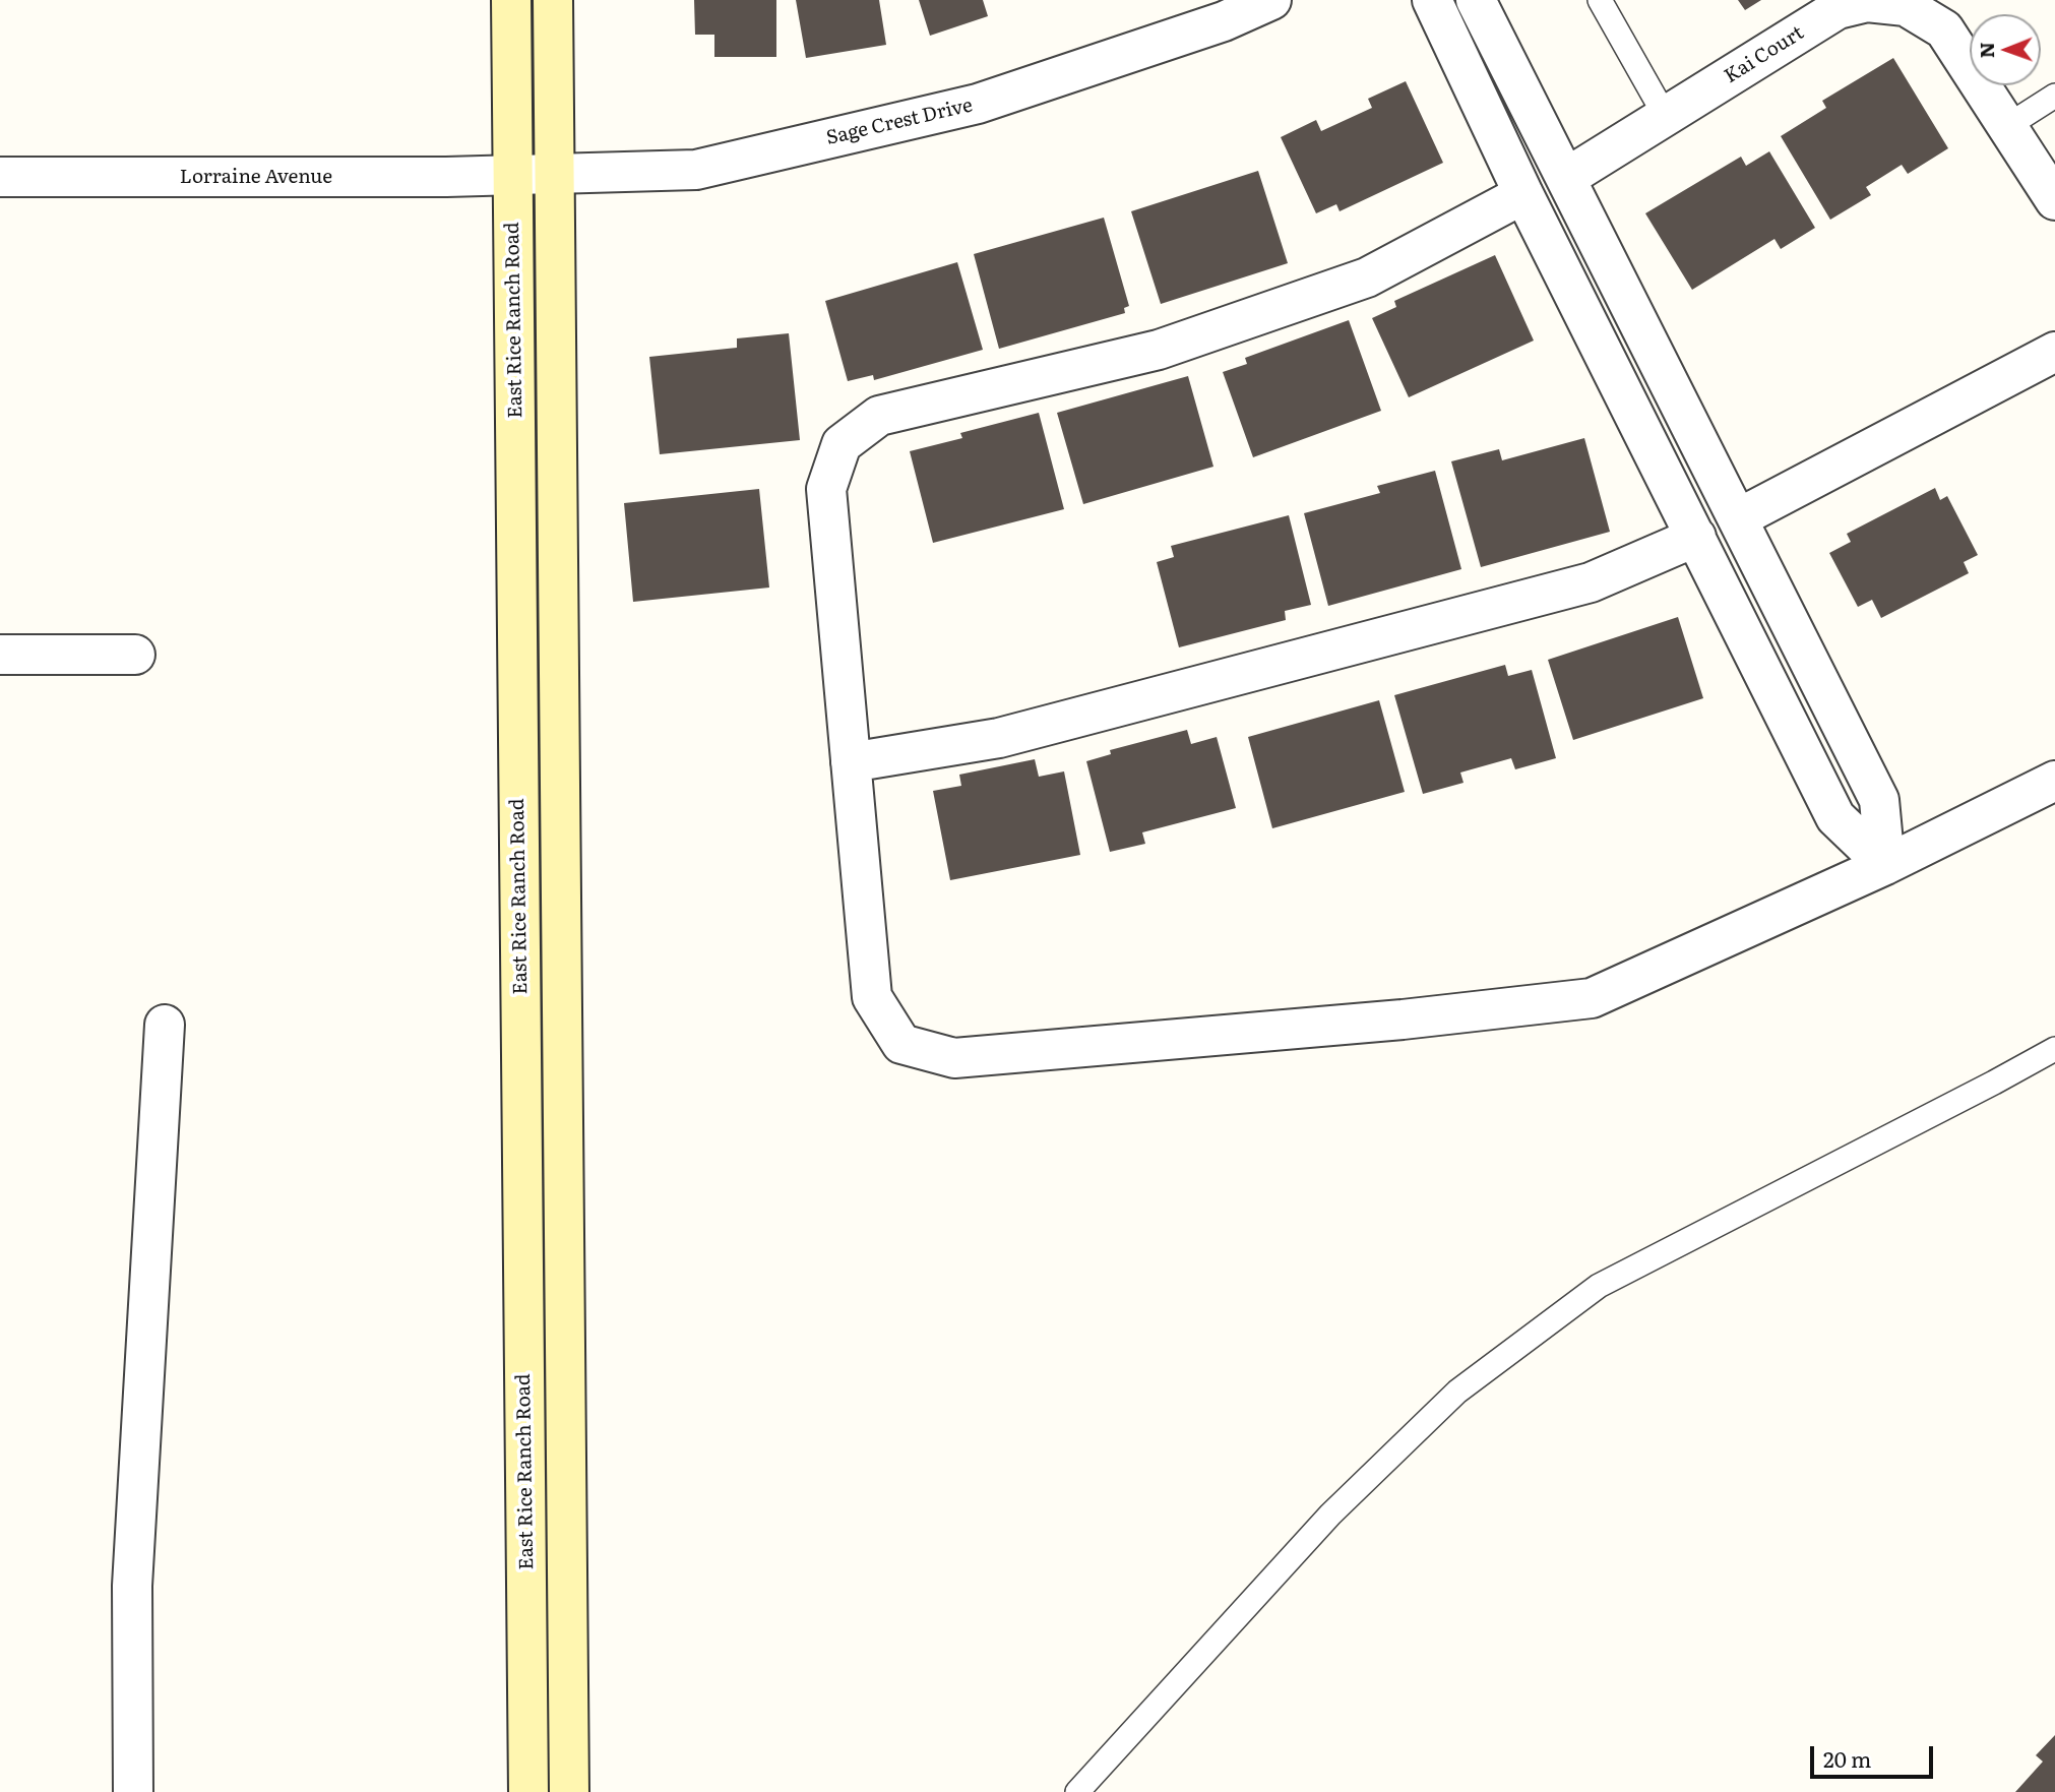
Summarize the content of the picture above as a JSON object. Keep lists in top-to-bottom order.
{
  "streets": {
    "main road": ["East Rice Ranch Road"],
    "street": ["Kai Court", "Sage Crest Drive", "Lorraine Avenue"]
  },
  "crossings": [
    ["Sage Crest Drive", "Lorraine Avenue"],
    ["Sage Crest Drive", "East Rice Ranch Road"],
    ["Lorraine Avenue", "East Rice Ranch Road"]
  ],
  "scale_bar": "20 m",
  "north": "left"
}
